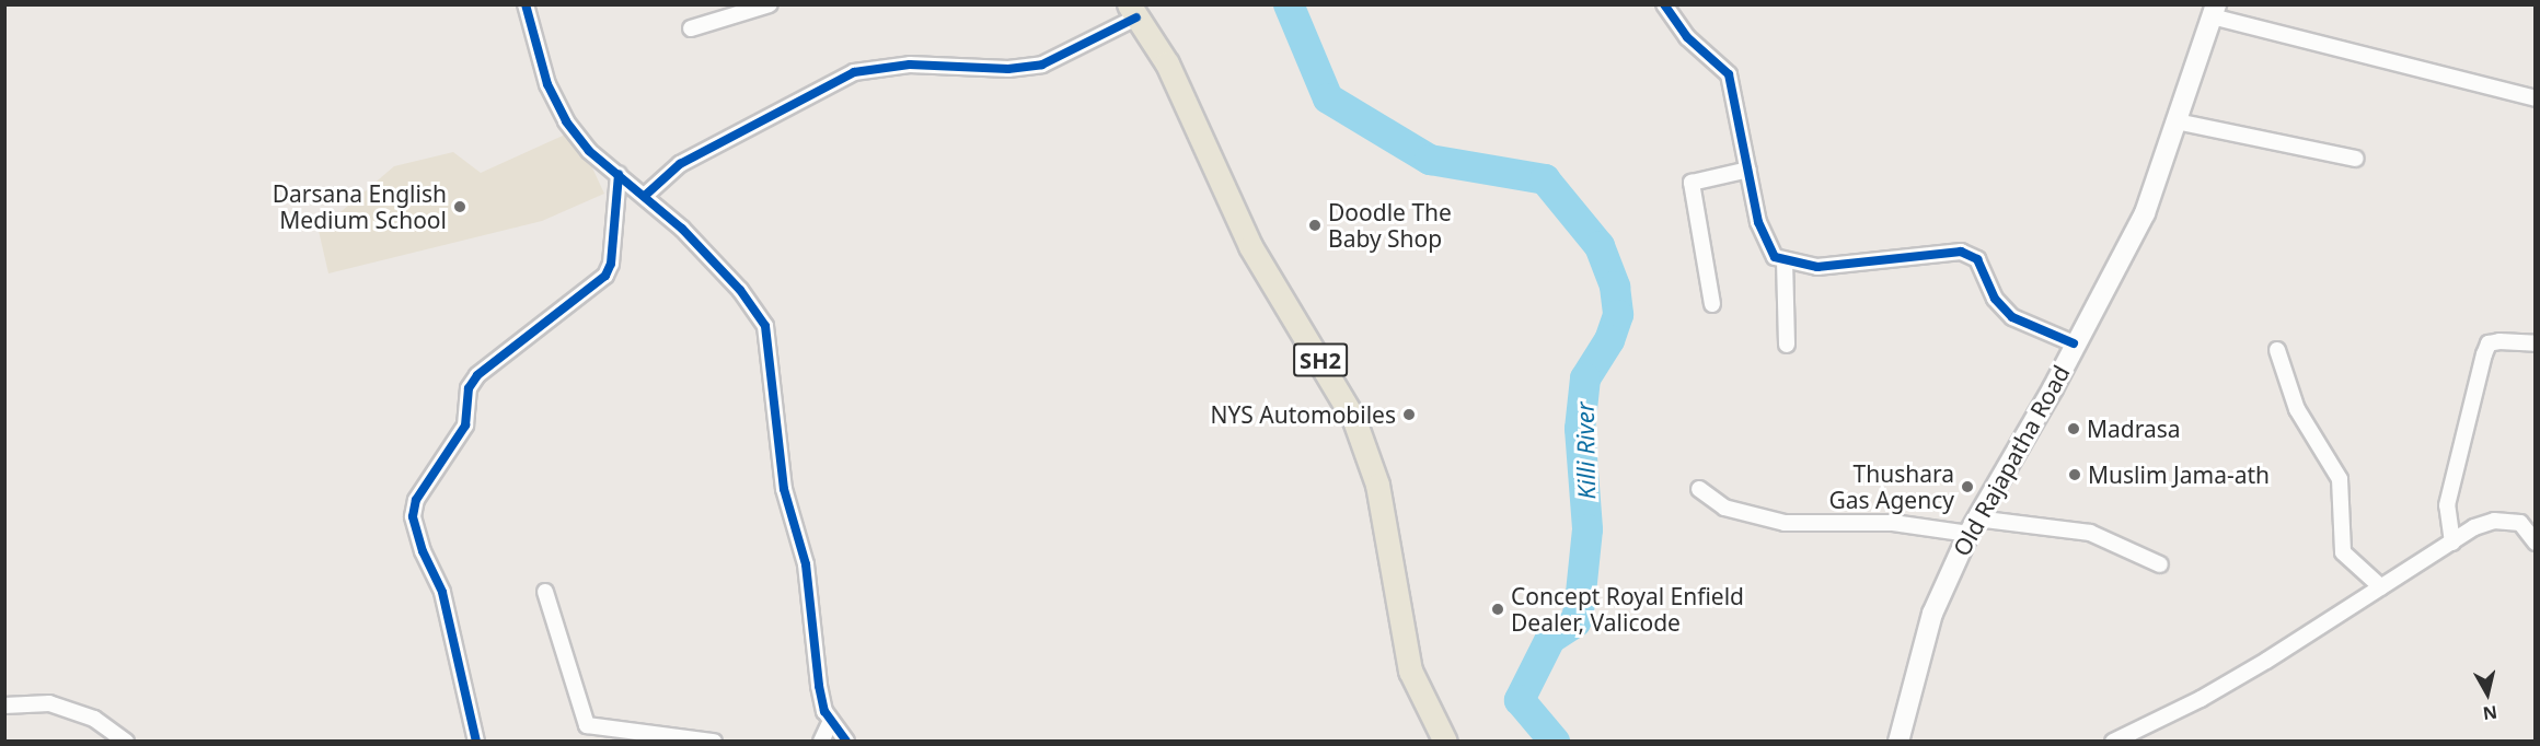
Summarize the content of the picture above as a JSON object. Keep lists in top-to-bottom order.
{
  "streets": {
    "main road": ["SH2", "Old Rajapatha Road"]
  },
  "water": ["Killi River"],
  "places": [
    "Darsana English Medium School",
    "Doodle The Baby Shop",
    "NYS Automobiles",
    "Madrasa",
    "Muslim Jama-ath",
    "Thushara Gas Agency",
    "Concept Royal Enfield Dealer, Valicode"
  ],
  "north": "bottom"
}
